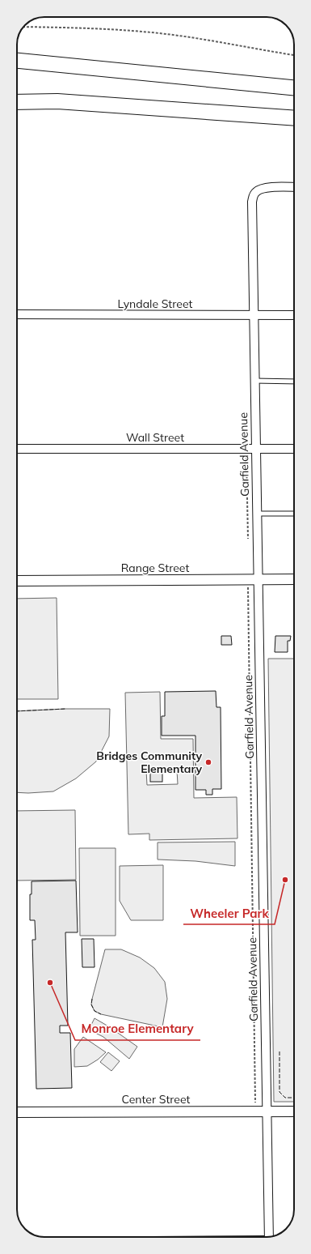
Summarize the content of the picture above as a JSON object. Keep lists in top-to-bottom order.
{
  "streets": {
    "street": [
      "Lyndale Street",
      "Wall Street",
      "Garfield Avenue",
      "Range Street",
      "Center Street"
    ]
  },
  "crossings": [
    ["Lyndale Street", "Garfield Avenue"],
    ["Wall Street", "Garfield Avenue"],
    ["Garfield Avenue", "Range Street"],
    ["Garfield Avenue", "Center Street"]
  ],
  "places": ["Bridges Community Elementary", "Wheeler Park", "Monroe Elementary"]
}
